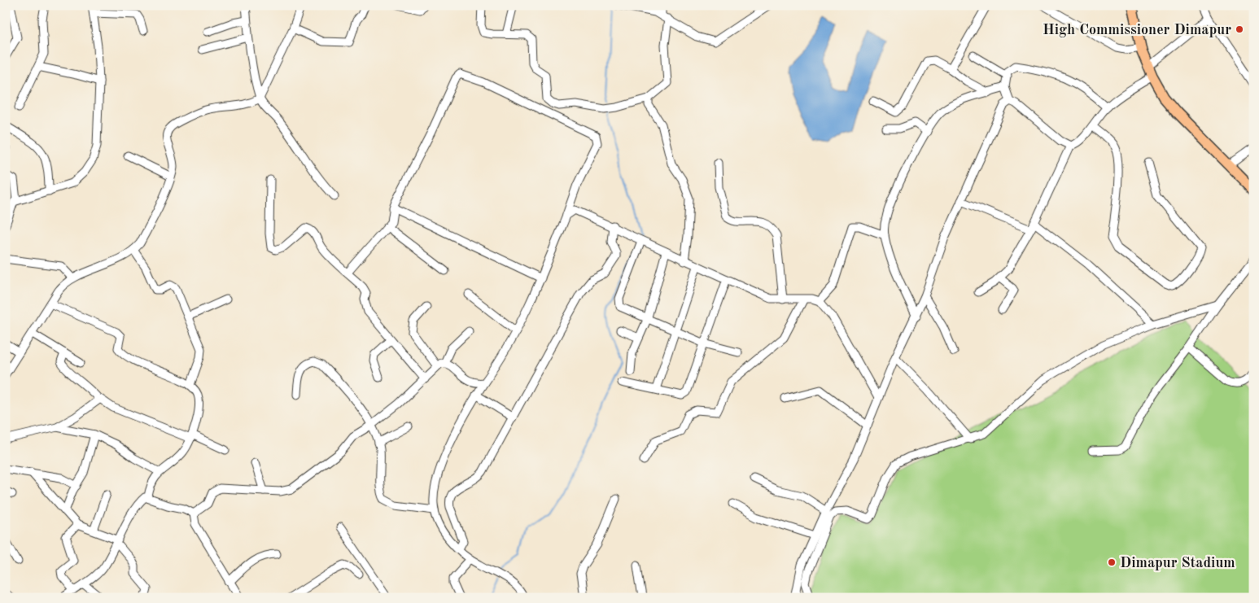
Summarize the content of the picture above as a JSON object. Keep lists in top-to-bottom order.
{
  "places": ["High Commissioner Dimapur", "Dimapur Stadium"]
}
